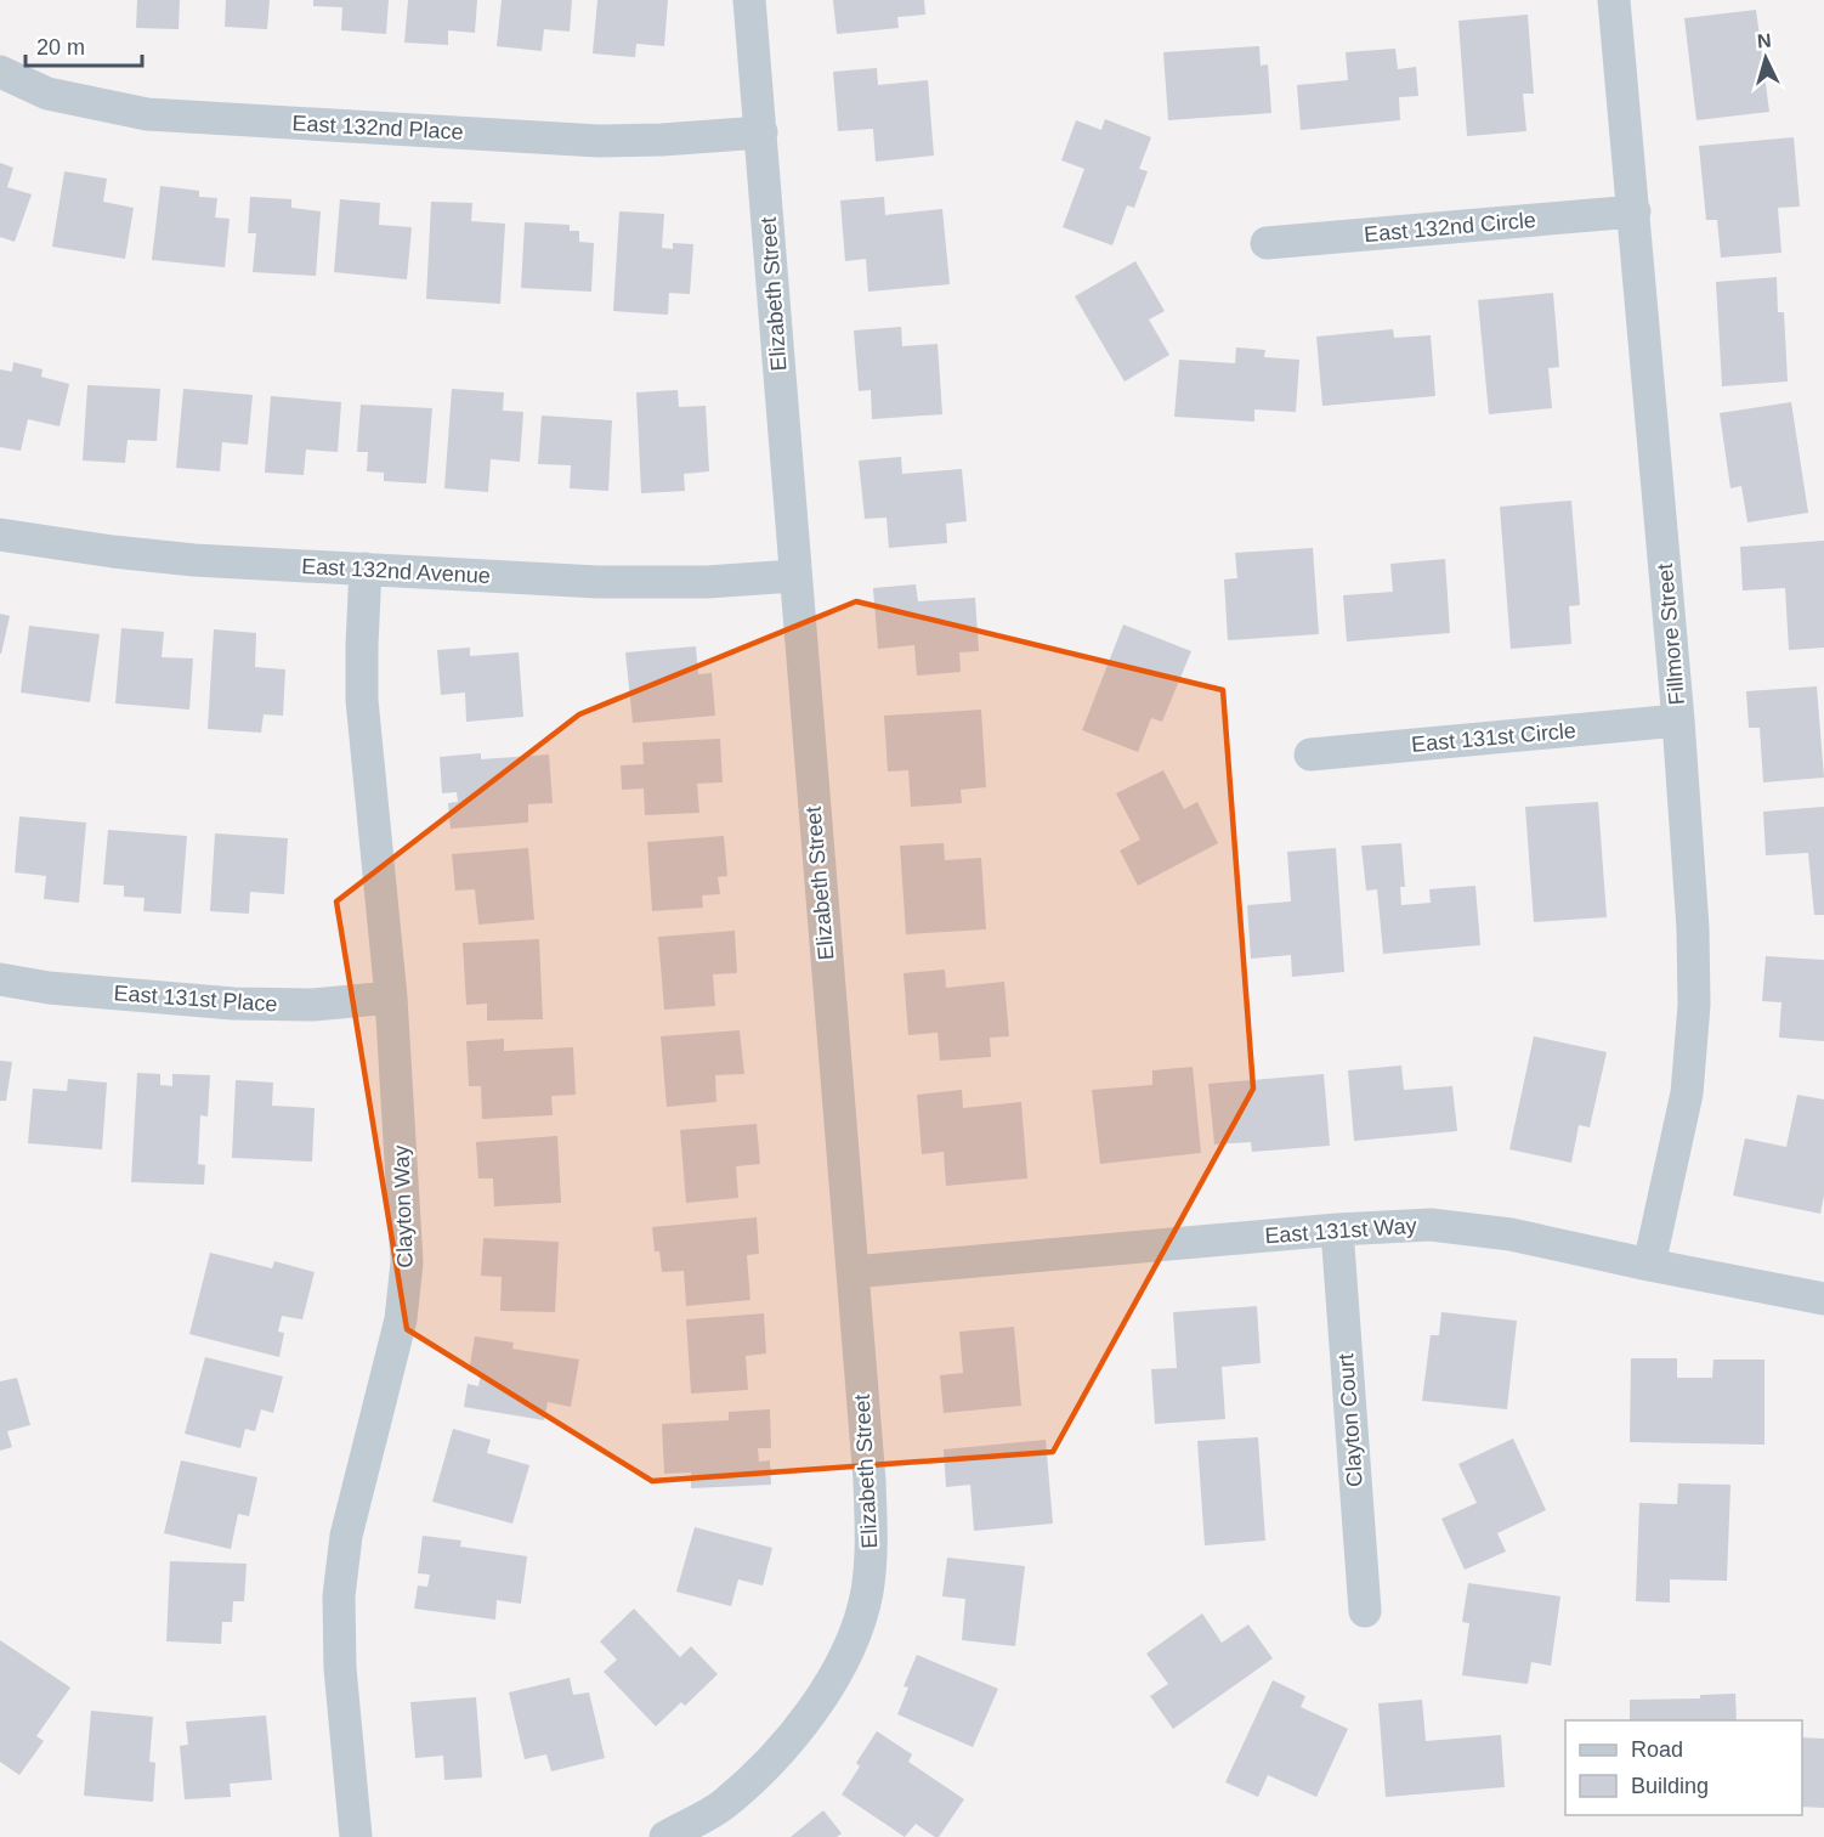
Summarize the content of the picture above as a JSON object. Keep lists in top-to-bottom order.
{
  "streets": {
    "street": [
      "East 132nd Place",
      "East 132nd Circle",
      "Elizabeth Street",
      "East 132nd Avenue",
      "Fillmore Street",
      "East 131st Circle",
      "East 131st Place",
      "Clayton Way",
      "East 131st Way",
      "Clayton Court"
    ]
  },
  "crossings": [
    ["East 132nd Place", "Elizabeth Street"],
    ["East 132nd Circle", "Fillmore Street"],
    ["Elizabeth Street", "East 132nd Avenue"],
    ["Elizabeth Street", "East 131st Way"],
    ["East 132nd Avenue", "Clayton Way"],
    ["Fillmore Street", "East 131st Circle"],
    ["Fillmore Street", "East 131st Way"],
    ["East 131st Place", "Clayton Way"],
    ["East 131st Way", "Clayton Court"]
  ],
  "legend": ["Road", "Building"],
  "scale_bar": "20 m",
  "north": "top"
}
